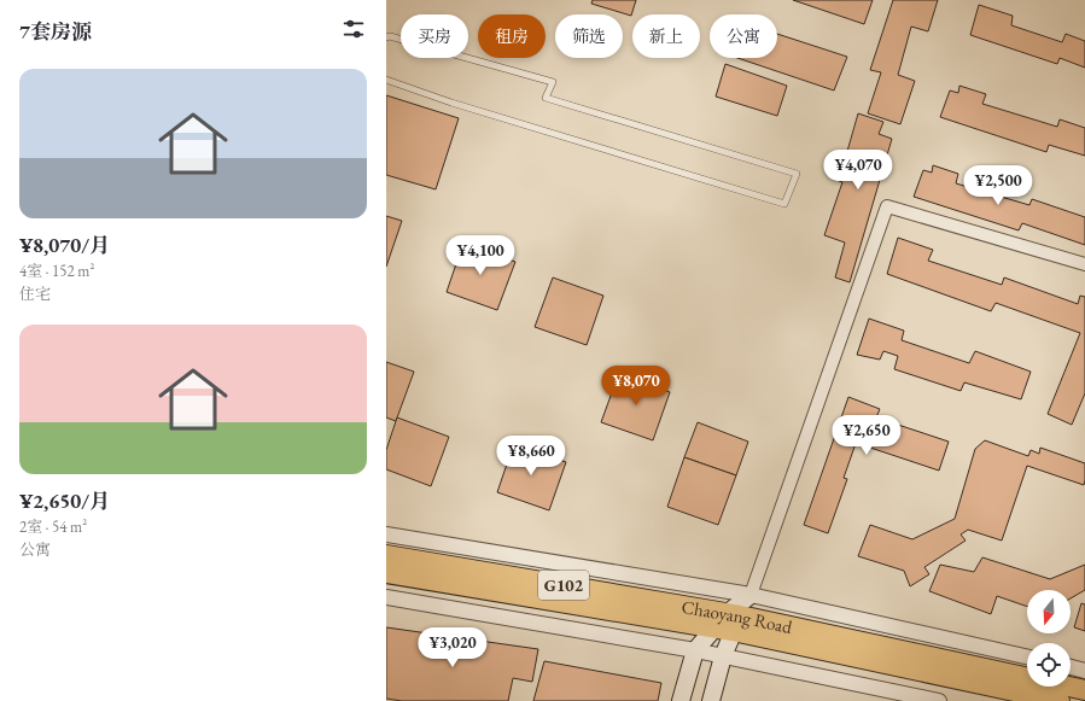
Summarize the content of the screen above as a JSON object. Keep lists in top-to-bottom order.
{
  "streets": {
    "highway": ["G102", "Chaoyang Road"]
  },
  "north": "bottom",
  "page": {
    "heading": "7套房源",
    "chip": [
      "买房",
      "租房",
      "筛选",
      "新上",
      "公寓"
    ],
    "list": [
      {
        "name": "¥8,070/月",
        "note": "4室 · 152 m² · 住宅"
      },
      {
        "name": "¥2,650/月",
        "note": "2室 · 54 m² · 公寓"
      }
    ],
    "price": [
      "¥4,070",
      "¥2,500",
      "¥4,100",
      "¥8,070",
      "¥2,650",
      "¥8,660",
      "¥3,020"
    ]
  }
}
